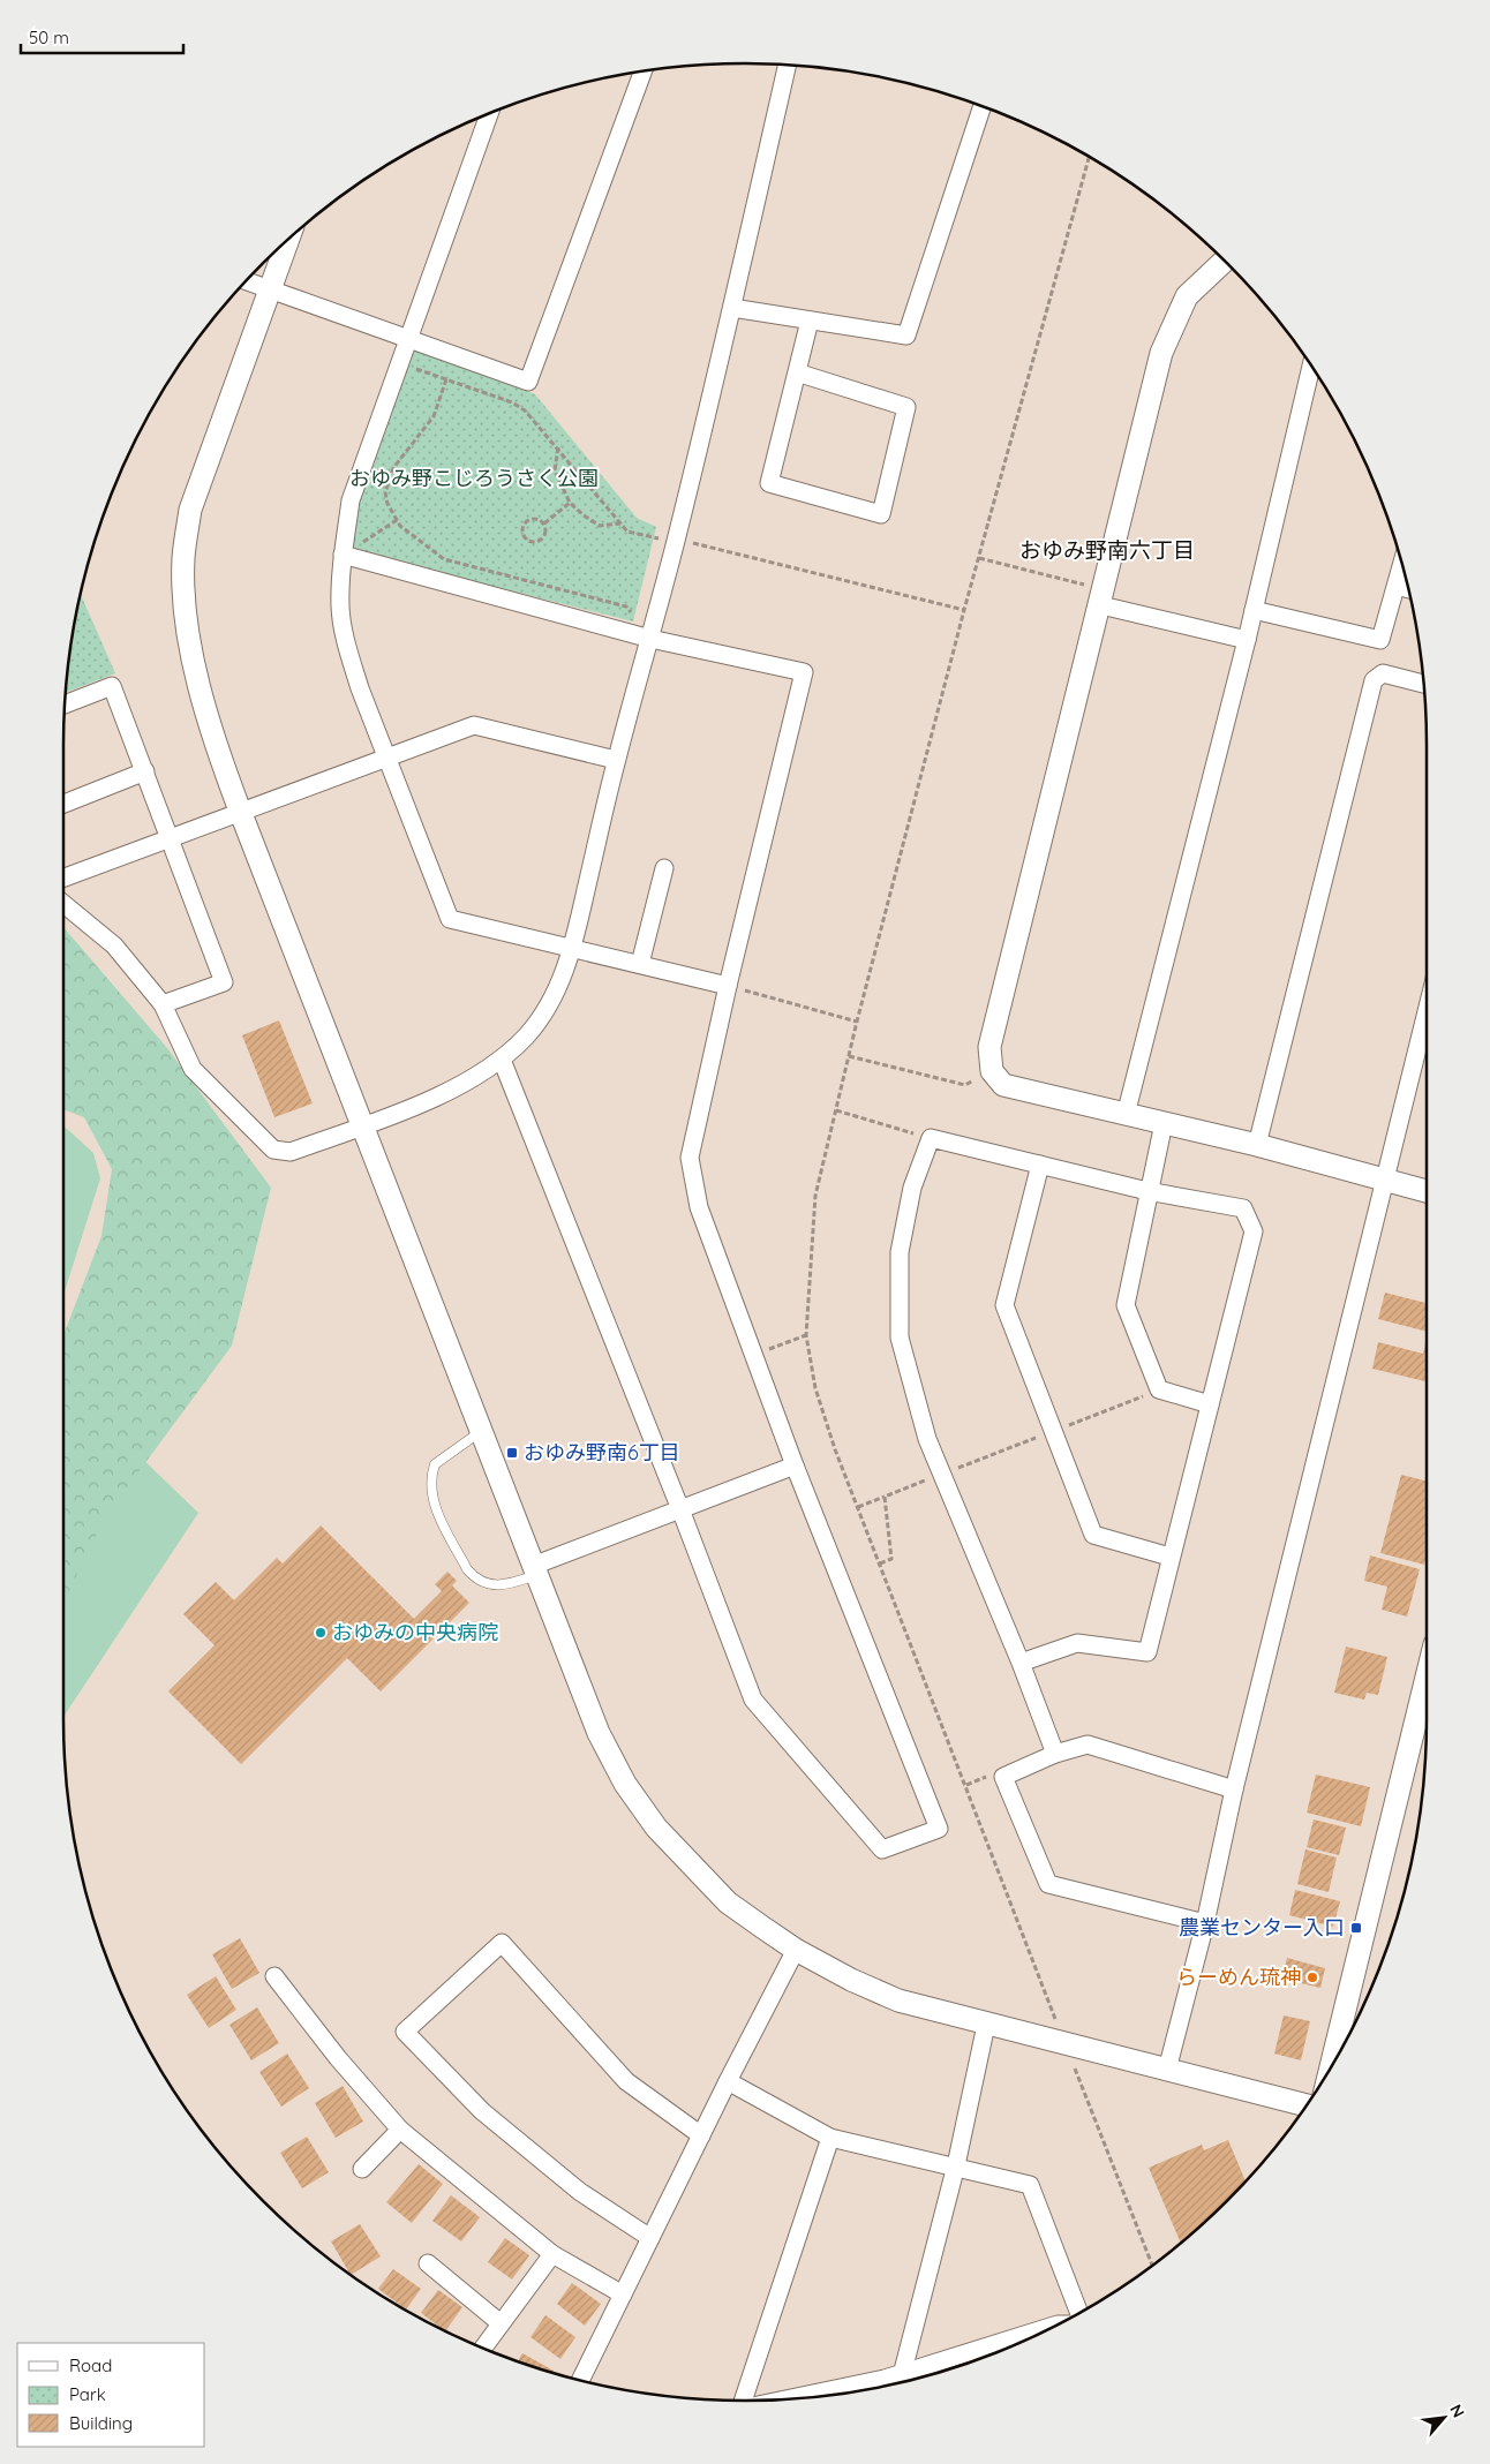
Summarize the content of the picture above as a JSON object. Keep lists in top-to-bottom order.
{
  "districts": ["おゆみ野南六丁目"],
  "parks": ["おゆみ野こじろうさく公園"],
  "places": {
    "transit": ["おゆみ野南6丁目", "農業センター入口"],
    "other": ["おゆみの中央病院", "らーめん琉神"]
  },
  "legend": ["Road", "Park", "Building"],
  "scale_bar": "50 m",
  "north": "top right"
}
